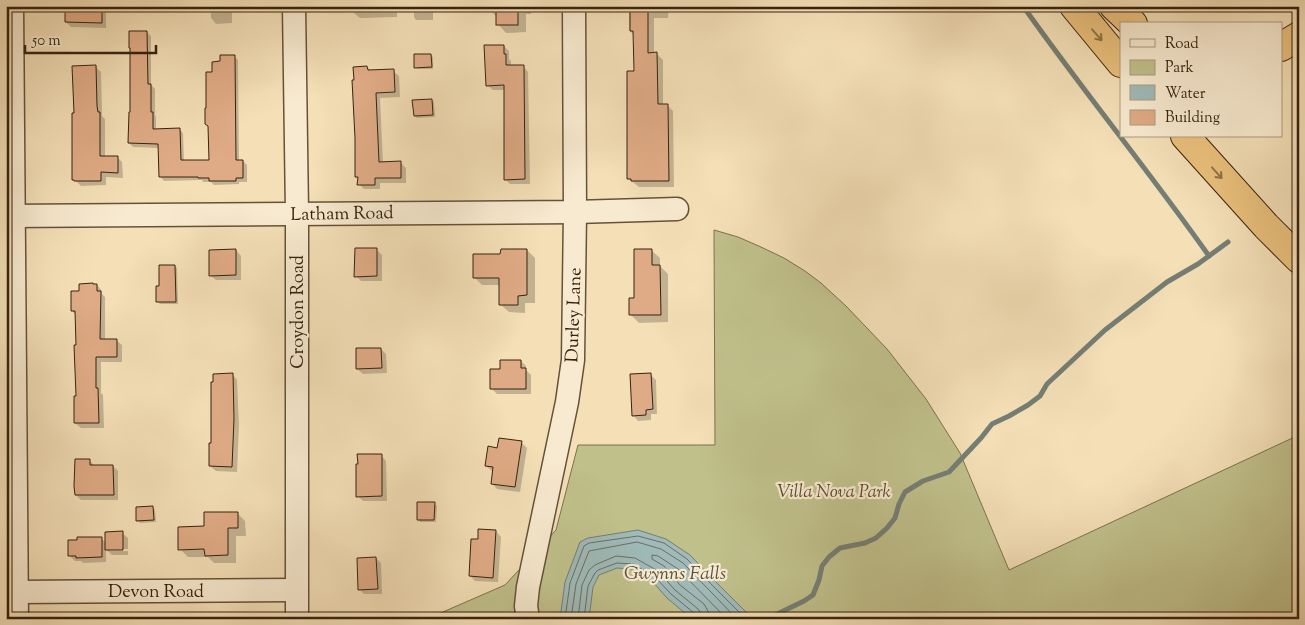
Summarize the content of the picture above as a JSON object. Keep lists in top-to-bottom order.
{
  "streets": {
    "street": [
      "Latham Road",
      "Croydon Road",
      "Durley Lane",
      "Devon Road"
    ]
  },
  "crossings": [
    ["Latham Road", "Croydon Road"],
    ["Latham Road", "Durley Lane"],
    ["Croydon Road", "Devon Road"]
  ],
  "water": ["Gwynns Falls"],
  "parks": ["Villa Nova Park"],
  "legend": [
    "Road",
    "Park",
    "Water",
    "Building"
  ],
  "scale_bar": "50 m"
}
